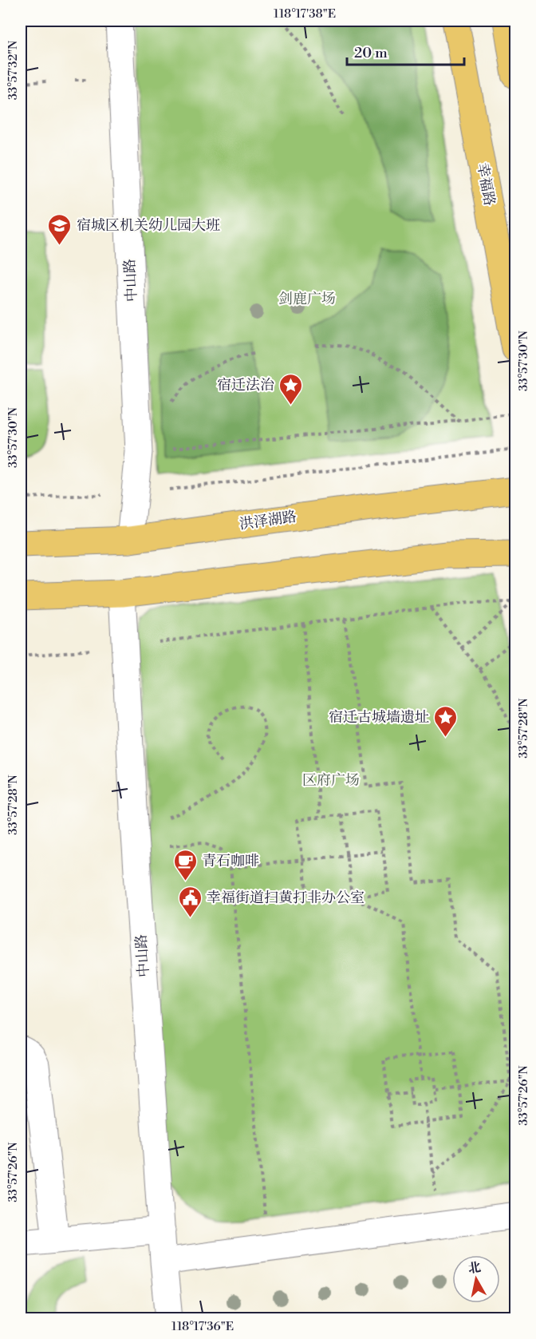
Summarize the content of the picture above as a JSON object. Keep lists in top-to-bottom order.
{
  "streets": {
    "main road": ["幸福路", "洪泽湖路"],
    "street": ["中山路"]
  },
  "crossings": [
    ["中山路", "洪泽湖路"]
  ],
  "parks": ["剑鹿广场", "区府广场"],
  "places": {
    "school or university": ["宿城区机关幼儿园大班"],
    "place": ["宿迁法治", "宿迁古城墙遗址"],
    "cafe": ["青石咖啡"],
    "public building": ["幸福街道扫黄打非办公室"]
  },
  "scale_bar": "20 m",
  "north": "top",
  "coordinates": [
    "118°17'38\"E",
    "33°57'32\"N",
    "33°57'30\"N",
    "33°57'28\"N",
    "33°57'26\"N",
    "118°17'36\"E"
  ]
}
